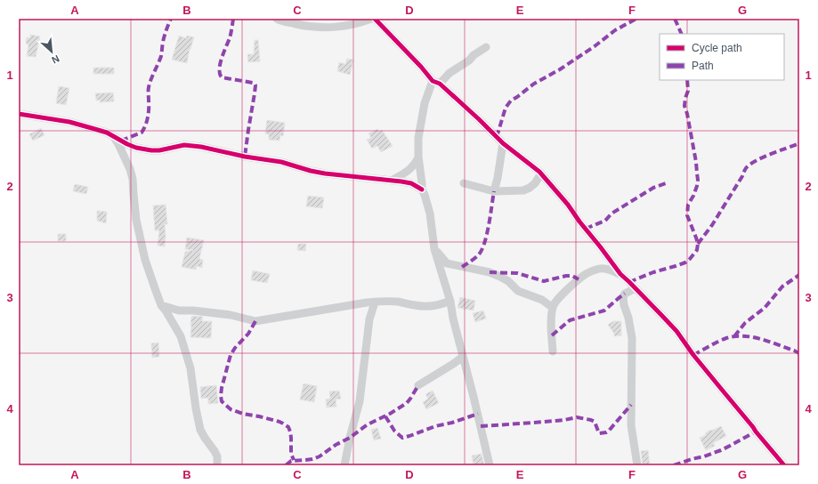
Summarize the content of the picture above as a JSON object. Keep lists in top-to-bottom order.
{
  "legend": ["Cycle path", "Path"],
  "north": "bottom right",
  "grid": {
    "columns": [
      "A",
      "B",
      "C",
      "D",
      "E",
      "F",
      "G"
    ],
    "rows": [
      "1",
      "2",
      "3",
      "4"
    ]
  }
}
